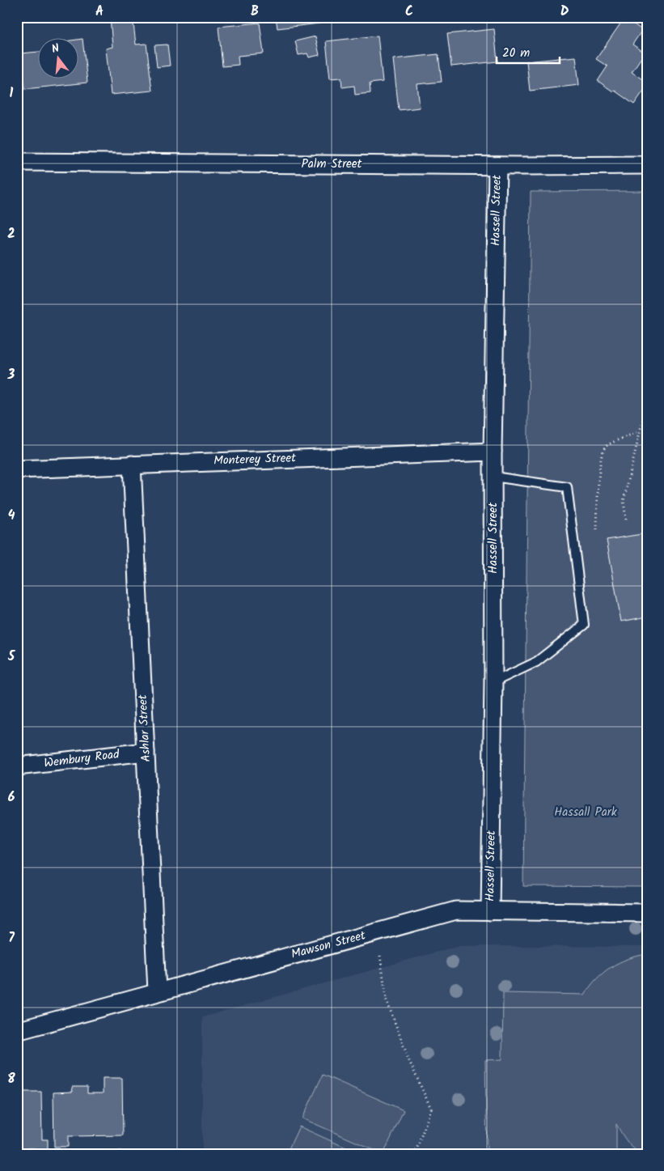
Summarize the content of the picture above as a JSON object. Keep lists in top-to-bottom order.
{
  "streets": {
    "street": [
      "Palm Street",
      "Hassell Street",
      "Monterey Street",
      "Ashlar Street",
      "Wembury Road",
      "Mawson Street"
    ]
  },
  "crossings": [
    ["Palm Street", "Hassell Street"],
    ["Hassell Street", "Monterey Street"],
    ["Hassell Street", "Mawson Street"],
    ["Monterey Street", "Ashlar Street"],
    ["Ashlar Street", "Wembury Road"],
    ["Ashlar Street", "Mawson Street"]
  ],
  "parks": ["Hassall Park"],
  "scale_bar": "20 m",
  "north": "top",
  "grid": {
    "columns": [
      "A",
      "B",
      "C",
      "D"
    ],
    "rows": [
      "1",
      "2",
      "3",
      "4",
      "5",
      "6",
      "7",
      "8"
    ]
  }
}
